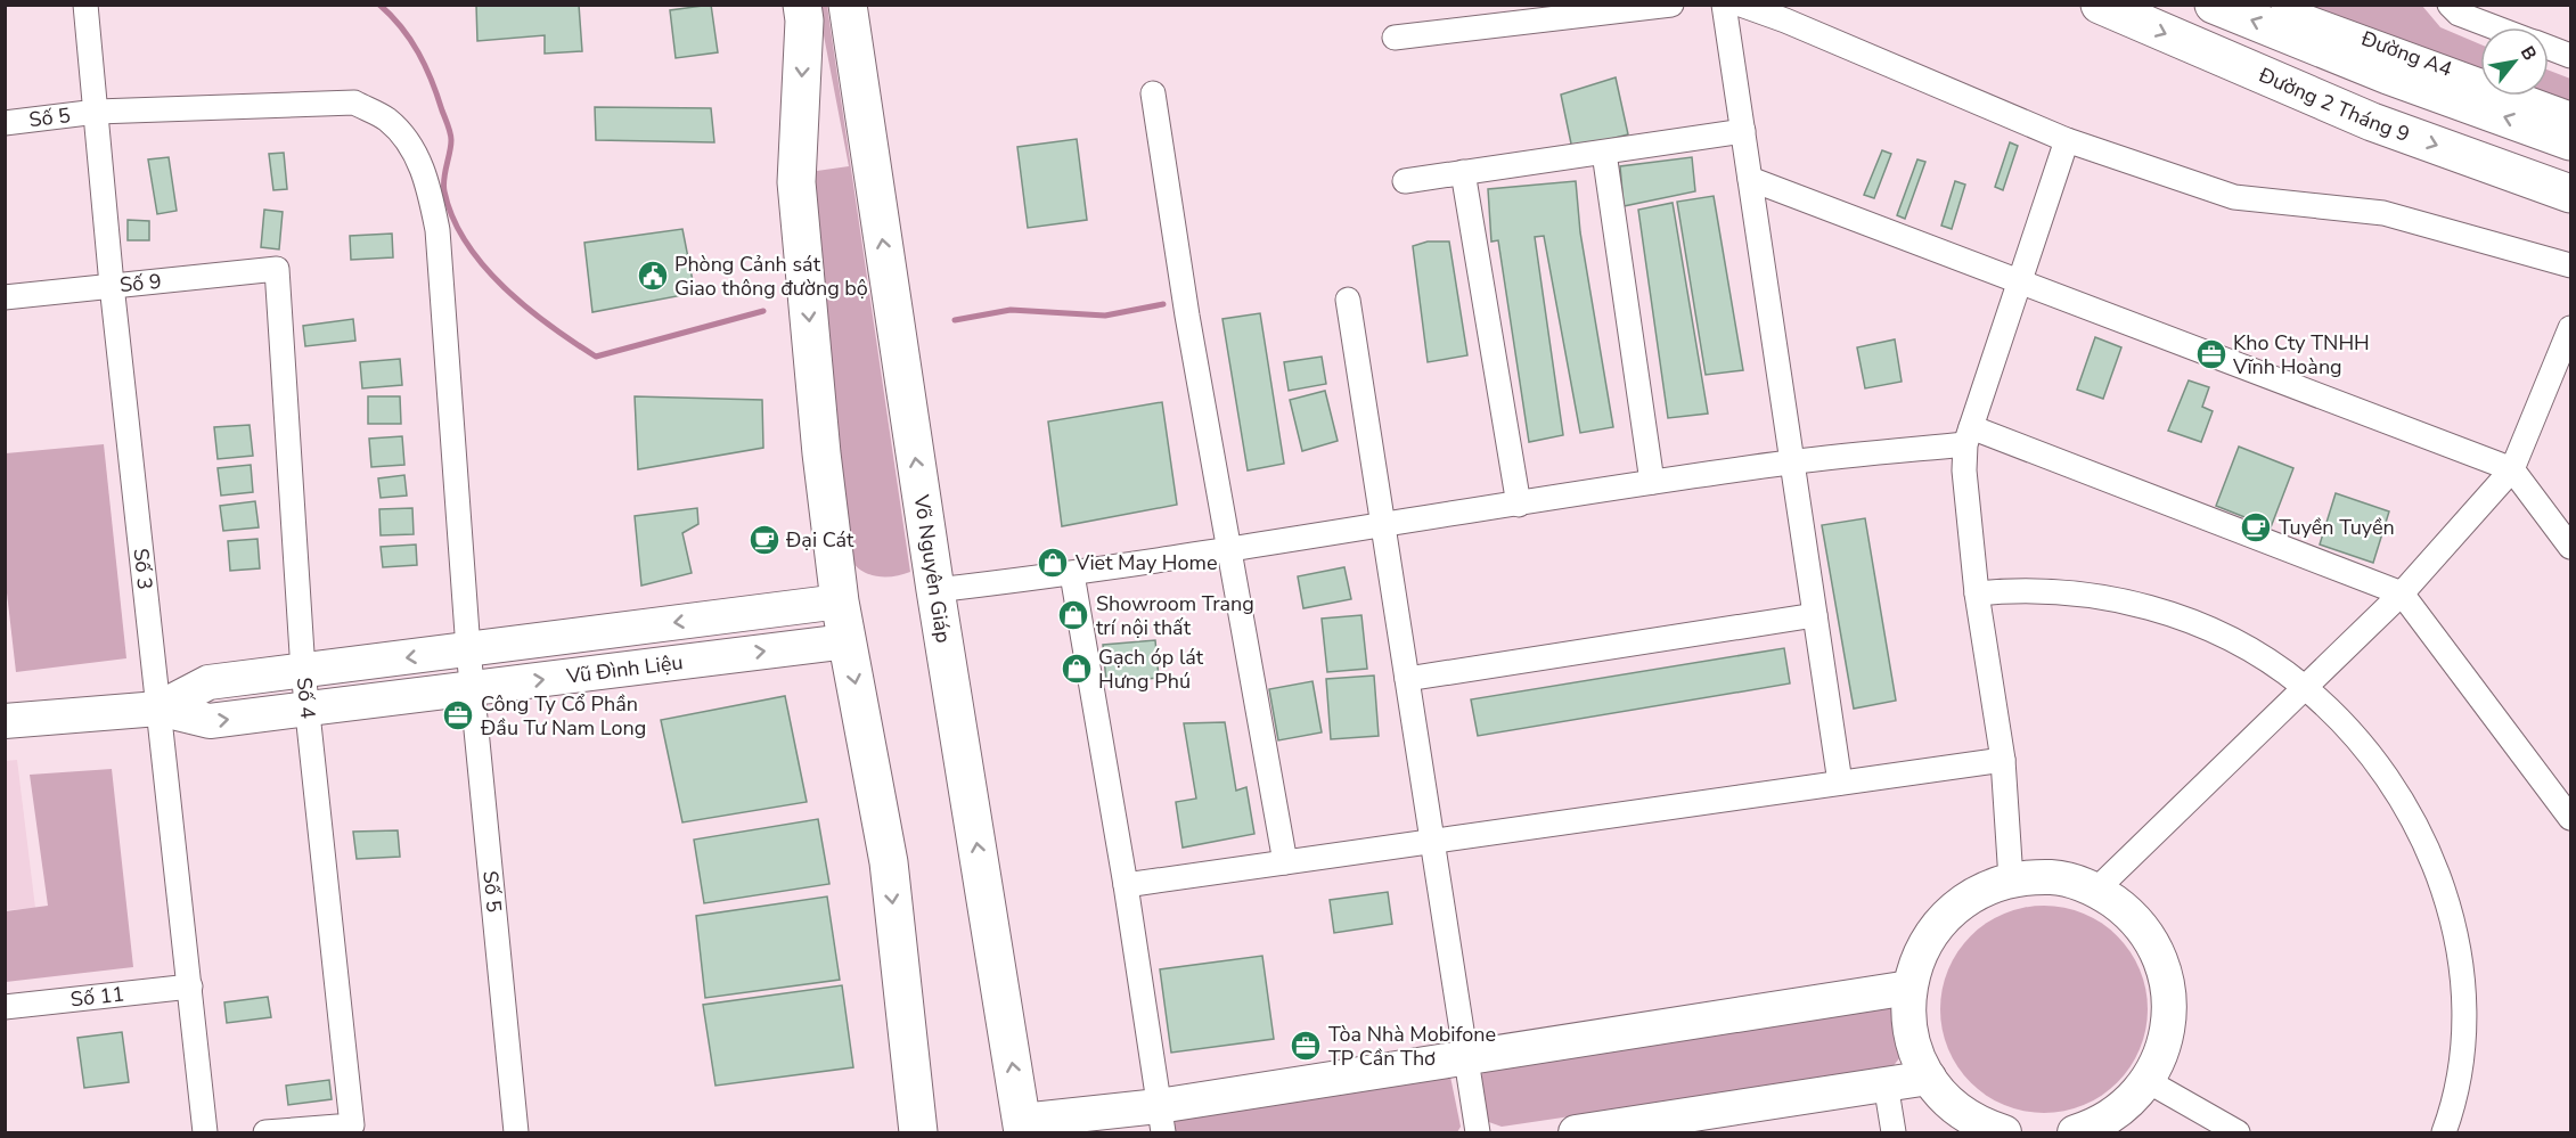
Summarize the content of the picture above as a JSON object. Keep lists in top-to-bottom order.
{
  "streets": {
    "highway": ["Đường 2 Tháng 9", "Võ Nguyên Giáp"],
    "street": [
      "Đường A4",
      "Số 5",
      "Số 9",
      "Số 3",
      "Vũ Đình Liệu",
      "Số 4",
      "Số 11"
    ]
  },
  "crossings": [
    ["Số 5", "Số 3"],
    ["Số 5", "Vũ Đình Liệu"],
    ["Số 9", "Số 3"],
    ["Số 9", "Số 4"],
    ["Số 3", "Vũ Đình Liệu"],
    ["Số 3", "Số 11"],
    ["Vũ Đình Liệu", "Số 4"]
  ],
  "places": {
    "public building": ["Phòng Cảnh sát Giao thông đường bộ"],
    "office": ["Kho Cty TNHH Vĩnh Hoàng", "Công Ty Cổ Phần Đầu Tư Nam Long", "Tòa Nhà Mobifone TP Cần Thơ"],
    "cafe": ["Tuyền Tuyền", "Đại Cát"],
    "shop": ["Viet May Home", "Showroom Trang trí nội thất", "Gạch óp lát Hưng Phú"]
  },
  "north": "top right"
}
